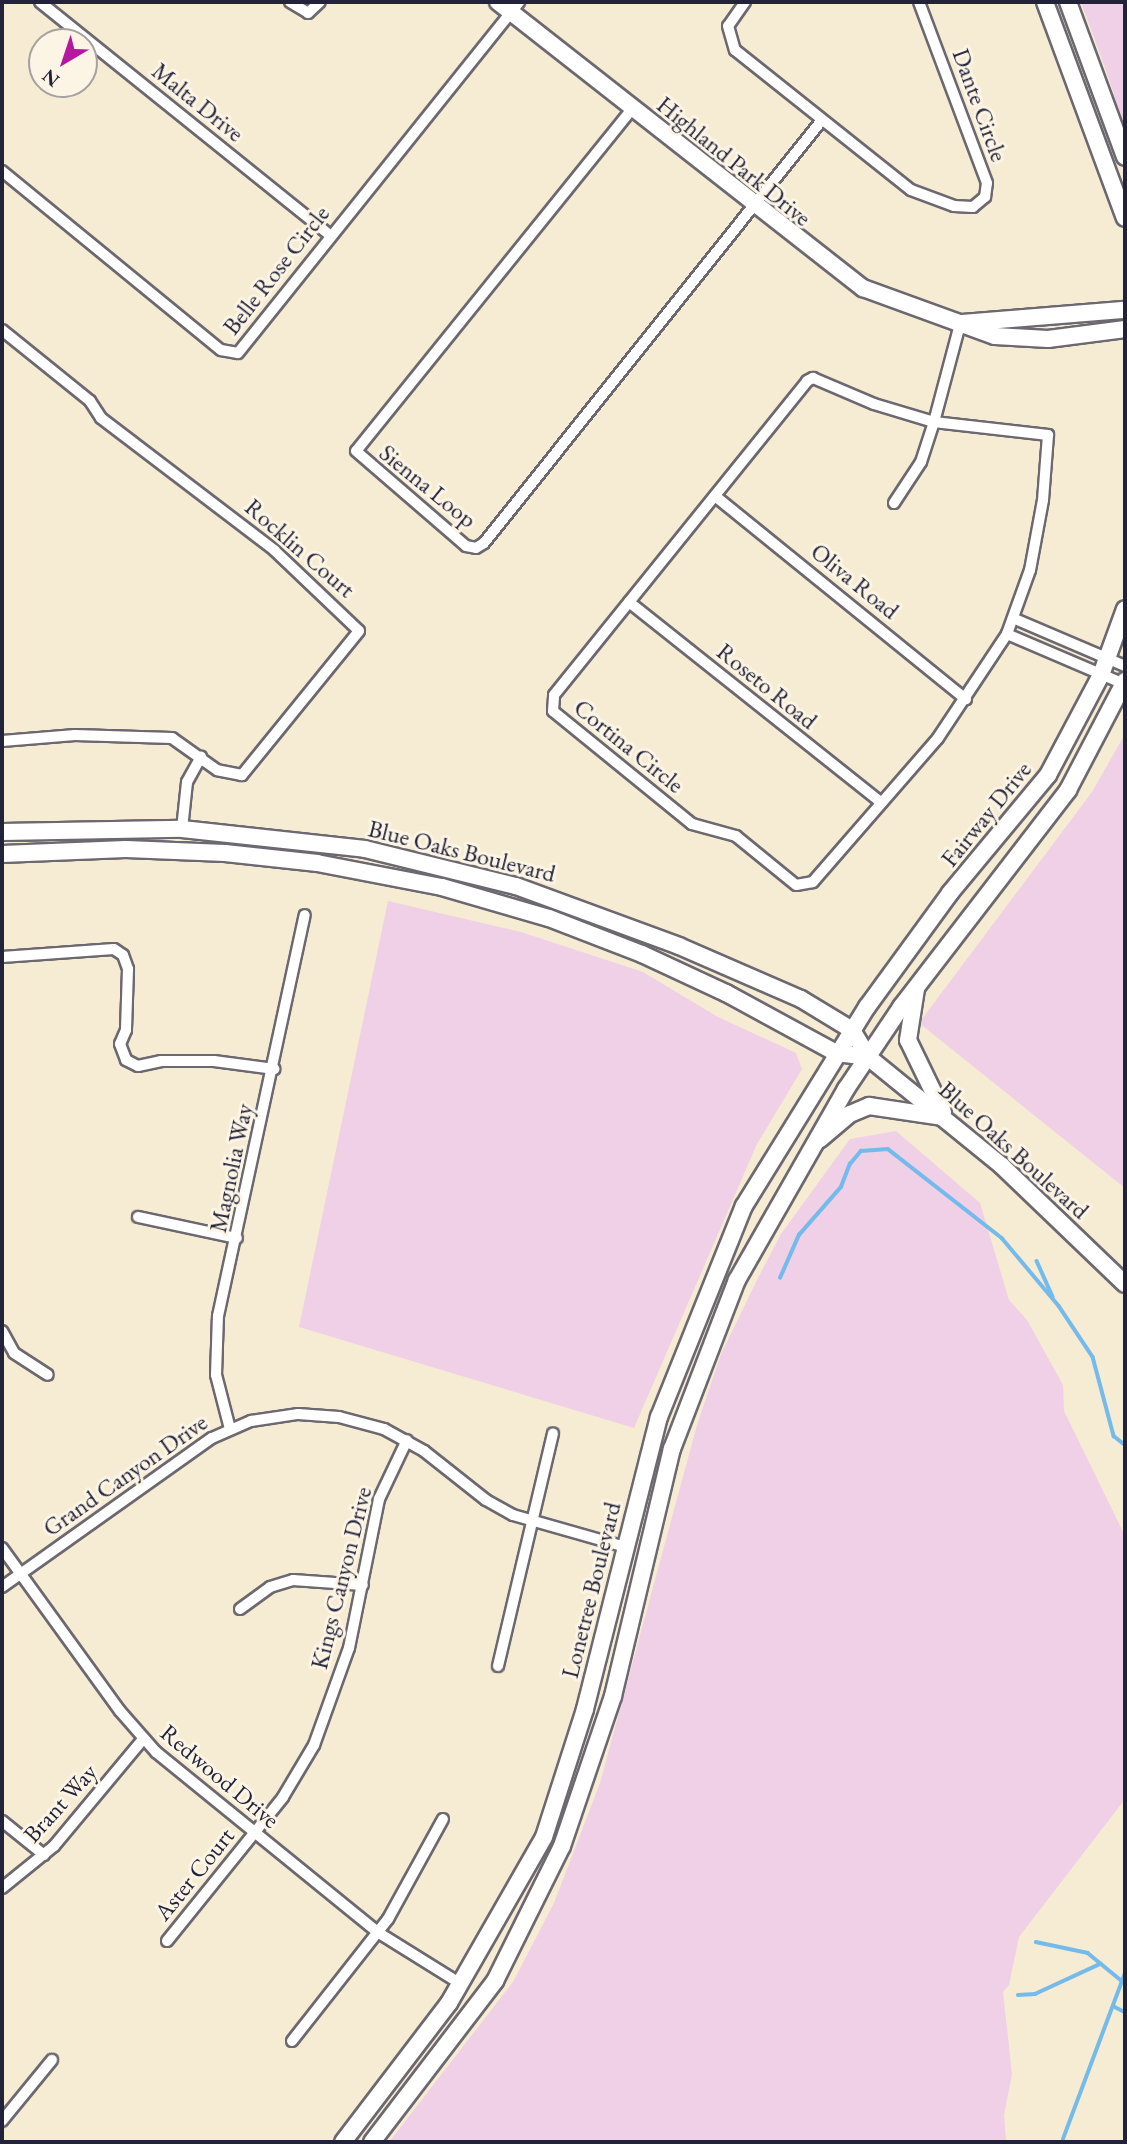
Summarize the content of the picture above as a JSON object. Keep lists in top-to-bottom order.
{
  "streets": {
    "main road": [
      "Highland Park Drive",
      "Fairway Drive",
      "Blue Oaks Boulevard",
      "Lonetree Boulevard"
    ],
    "street": [
      "Malta Drive",
      "Dante Circle",
      "Belle Rose Circle",
      "Sienna Loop",
      "Rocklin Court",
      "Oliva Road",
      "Roseto Road",
      "Cortina Circle",
      "Magnolia Way",
      "Grand Canyon Drive",
      "Kings Canyon Drive",
      "Redwood Drive",
      "Brant Way",
      "Aster Court"
    ]
  },
  "crossings": [
    ["Malta Drive", "Belle Rose Circle"],
    ["Highland Park Drive", "Belle Rose Circle"],
    ["Highland Park Drive", "Sienna Loop"],
    ["Oliva Road", "Cortina Circle"],
    ["Roseto Road", "Cortina Circle"],
    ["Fairway Drive", "Blue Oaks Boulevard"],
    ["Fairway Drive", "Lonetree Boulevard"],
    ["Blue Oaks Boulevard", "Lonetree Boulevard"],
    ["Magnolia Way", "Grand Canyon Drive"],
    ["Grand Canyon Drive", "Kings Canyon Drive"],
    ["Grand Canyon Drive", "Lonetree Boulevard"],
    ["Grand Canyon Drive", "Redwood Drive"],
    ["Kings Canyon Drive", "Redwood Drive"],
    ["Kings Canyon Drive", "Aster Court"],
    ["Lonetree Boulevard", "Redwood Drive"],
    ["Redwood Drive", "Brant Way"],
    ["Redwood Drive", "Aster Court"]
  ],
  "north": "bottom left"
}
